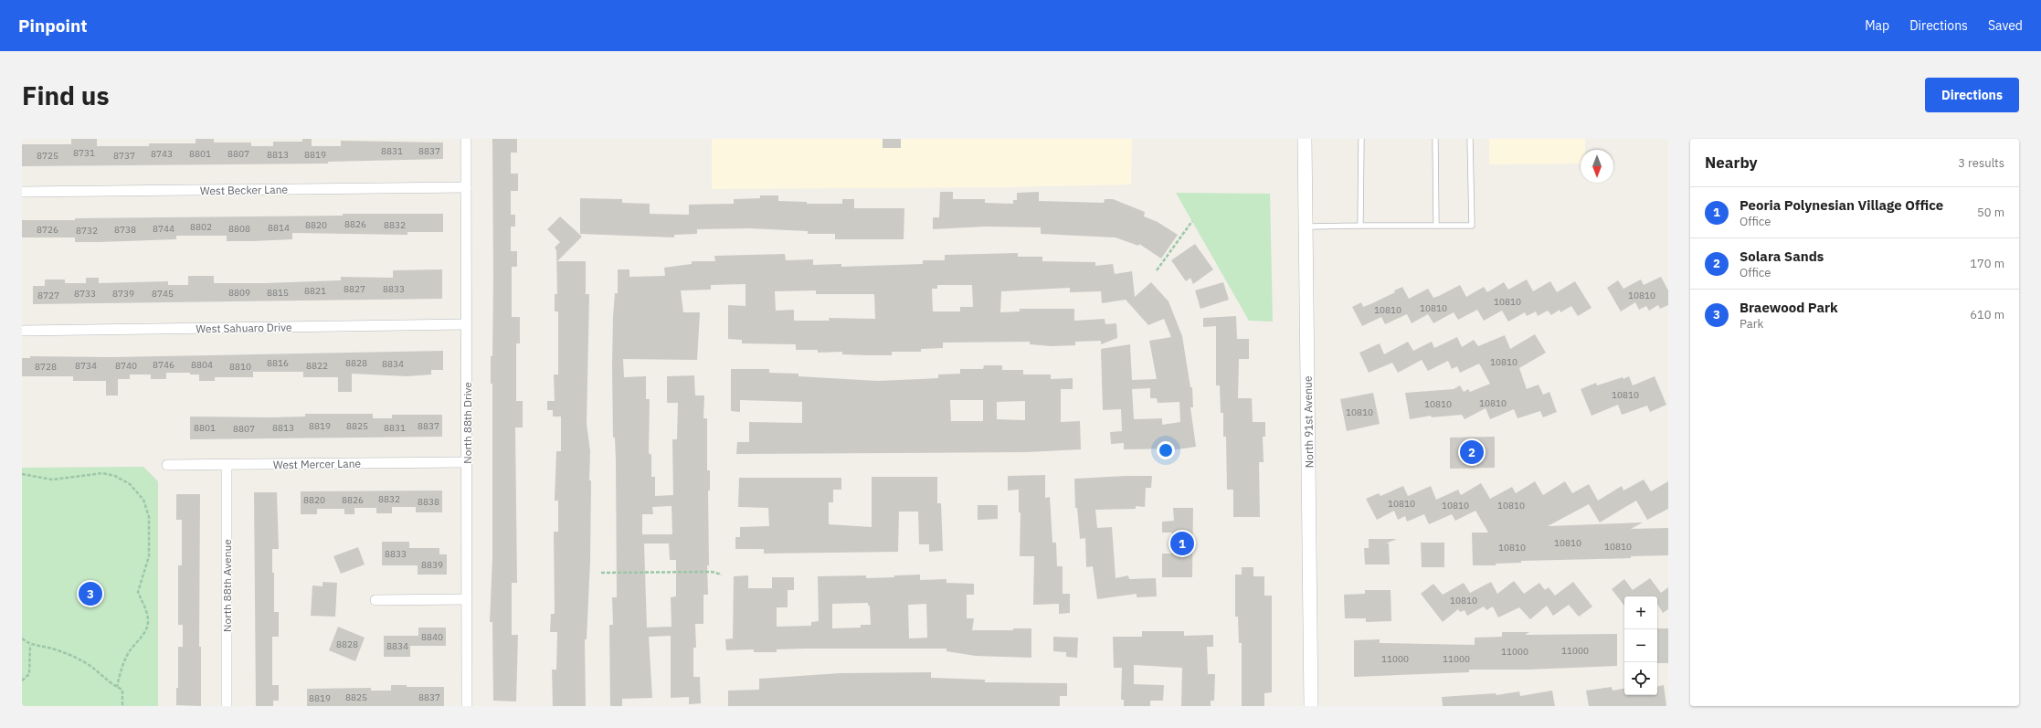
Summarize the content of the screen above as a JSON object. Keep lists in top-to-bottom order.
{
  "streets": {
    "main road": ["North 91st Avenue"],
    "street": [
      "West Becker Lane",
      "West Sahuaro Drive",
      "North 88th Drive",
      "West Mercer Lane",
      "North 88th Avenue"
    ]
  },
  "crossings": [
    ["West Becker Lane", "North 88th Drive"],
    ["West Sahuaro Drive", "North 88th Drive"],
    ["North 88th Drive", "West Mercer Lane"],
    ["West Mercer Lane", "North 88th Avenue"]
  ],
  "house_numbers": [
    "8831",
    "8837",
    "8731",
    "8743",
    "8801",
    "8807",
    "8813",
    "8819",
    "8725",
    "8737",
    "8826",
    "8820",
    "8832",
    "8802",
    "8814",
    "8744",
    "8808",
    "8726",
    "8738",
    "8732",
    "8827",
    "8833",
    "8821",
    "8809",
    "8815",
    "8733",
    "8739",
    "8745",
    "8727",
    "10810",
    "10810",
    "10810",
    "10810",
    "10810",
    "8816",
    "8828",
    "8834",
    "8746",
    "8804",
    "8734",
    "8740",
    "8822",
    "8728",
    "8810",
    "10810",
    "10810",
    "10810",
    "10810",
    "8819",
    "8825",
    "8837",
    "8801",
    "8813",
    "8831",
    "8807",
    "8832",
    "8820",
    "8826",
    "8838",
    "10810",
    "10810",
    "10810",
    "10810",
    "10810",
    "10810",
    "8833",
    "8839",
    "10810",
    "8840",
    "8828",
    "8834",
    "11000",
    "11000",
    "11000",
    "11000",
    "8825",
    "8837",
    "8819"
  ],
  "north": "bottom",
  "page": {
    "header": "Pinpoint",
    "nav": ["Map", "Directions", "Saved"],
    "buttons": "Directions",
    "title": "Find us",
    "heading": ["Nearby", "3 results"],
    "list": [
      {
        "mark": "1",
        "name": "Peoria Polynesian Village Office",
        "note": "Office",
        "value": "50 m"
      },
      {
        "mark": "2",
        "name": "Solara Sands",
        "note": "Office",
        "value": "170 m"
      },
      {
        "mark": "3",
        "name": "Braewood Park",
        "note": "Park",
        "value": "610 m"
      }
    ],
    "pins": ["2", "1", "3"],
    "map_buttons": ["+", "−"]
  }
}
